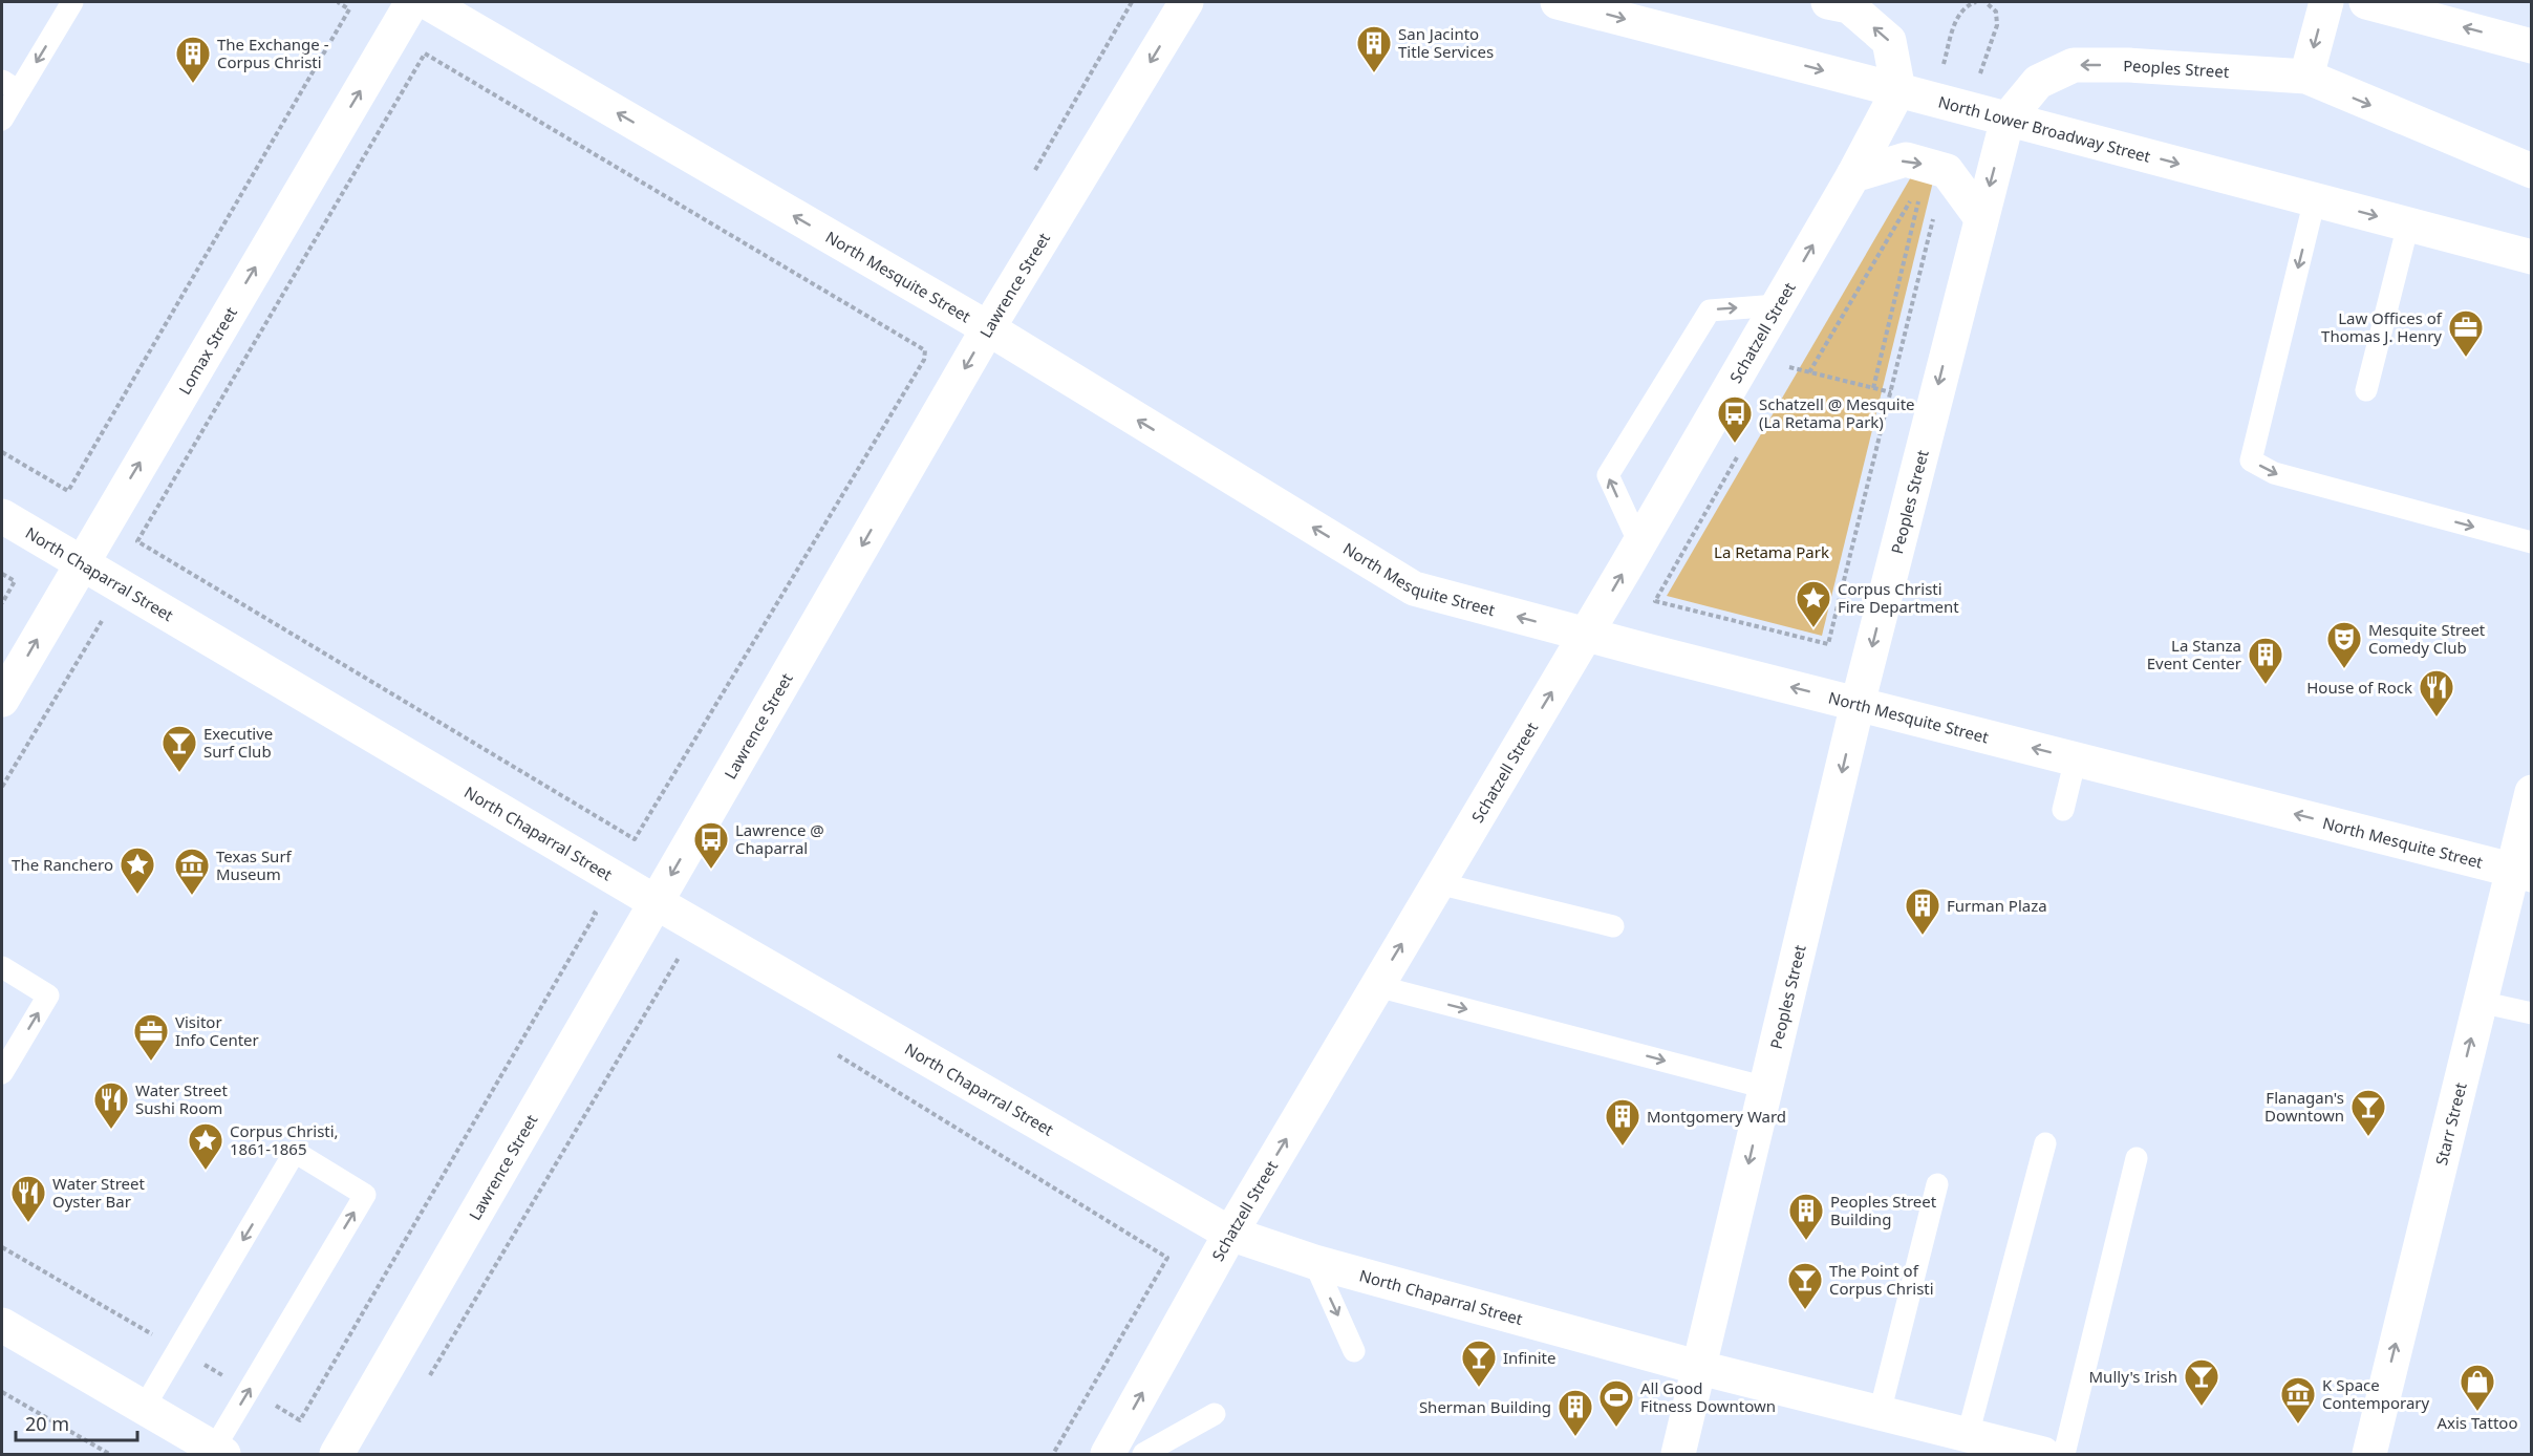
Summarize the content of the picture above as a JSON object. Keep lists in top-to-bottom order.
{
  "streets": {
    "street": [
      "Peoples Street",
      "North Lower Broadway Street",
      "North Mesquite Street",
      "Lawrence Street",
      "Schatzell Street",
      "Lomax Street",
      "North Chaparral Street",
      "Starr Street"
    ]
  },
  "crossings": [
    ["Peoples Street", "North Lower Broadway Street"],
    ["Peoples Street", "North Mesquite Street"],
    ["Peoples Street", "North Chaparral Street"],
    ["North Lower Broadway Street", "Schatzell Street"],
    ["North Mesquite Street", "Lawrence Street"],
    ["North Mesquite Street", "Schatzell Street"],
    ["North Mesquite Street", "Starr Street"],
    ["Lawrence Street", "North Chaparral Street"],
    ["Schatzell Street", "North Chaparral Street"],
    ["Lomax Street", "North Chaparral Street"]
  ],
  "one_way": [
    "North Lower Broadway Street",
    "North Mesquite Street",
    "Lawrence Street",
    "Schatzell Street",
    "Lomax Street",
    "Starr Street"
  ],
  "parks": ["La Retama Park"],
  "places": {
    "building": [
      "San Jacinto Title Services",
      "The Exchange - Corpus Christi",
      "La Stanza Event Center",
      "Furman Plaza",
      "Montgomery Ward",
      "Peoples Street Building",
      "Sherman Building"
    ],
    "office": ["Law Offices of Thomas J. Henry", "Visitor Info Center"],
    "bus stop": ["Schatzell @ Mesquite (La Retama Park)", "Lawrence @ Chaparral"],
    "place": ["Corpus Christi Fire Department", "The Ranchero", "Corpus Christi, 1861-1865"],
    "theatre": ["Mesquite Street Comedy Club"],
    "restaurant": ["House of Rock", "Water Street Sushi Room", "Water Street Oyster Bar"],
    "bar": [
      "Executive Surf Club",
      "Flanagan's Downtown",
      "The Point of Corpus Christi",
      "Infinite",
      "Mully's Irish"
    ],
    "museum": ["Texas Surf Museum", "K Space Contemporary"],
    "shop": ["Axis Tattoo"],
    "sports": ["All Good Fitness Downtown"]
  },
  "scale_bar": "20 m"
}
